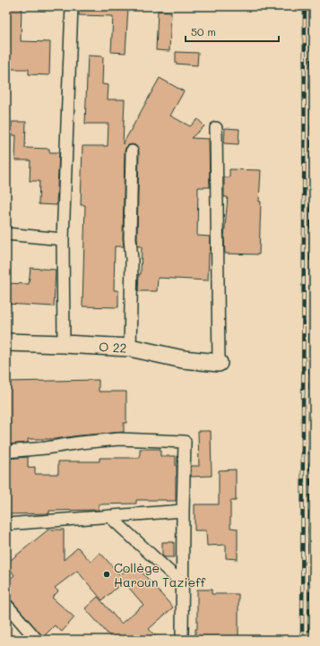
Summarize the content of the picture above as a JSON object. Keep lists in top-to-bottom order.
{
  "streets": {
    "street": ["O 22"]
  },
  "places": ["Collège Haroun Tazieff"],
  "scale_bar": "50 m"
}
